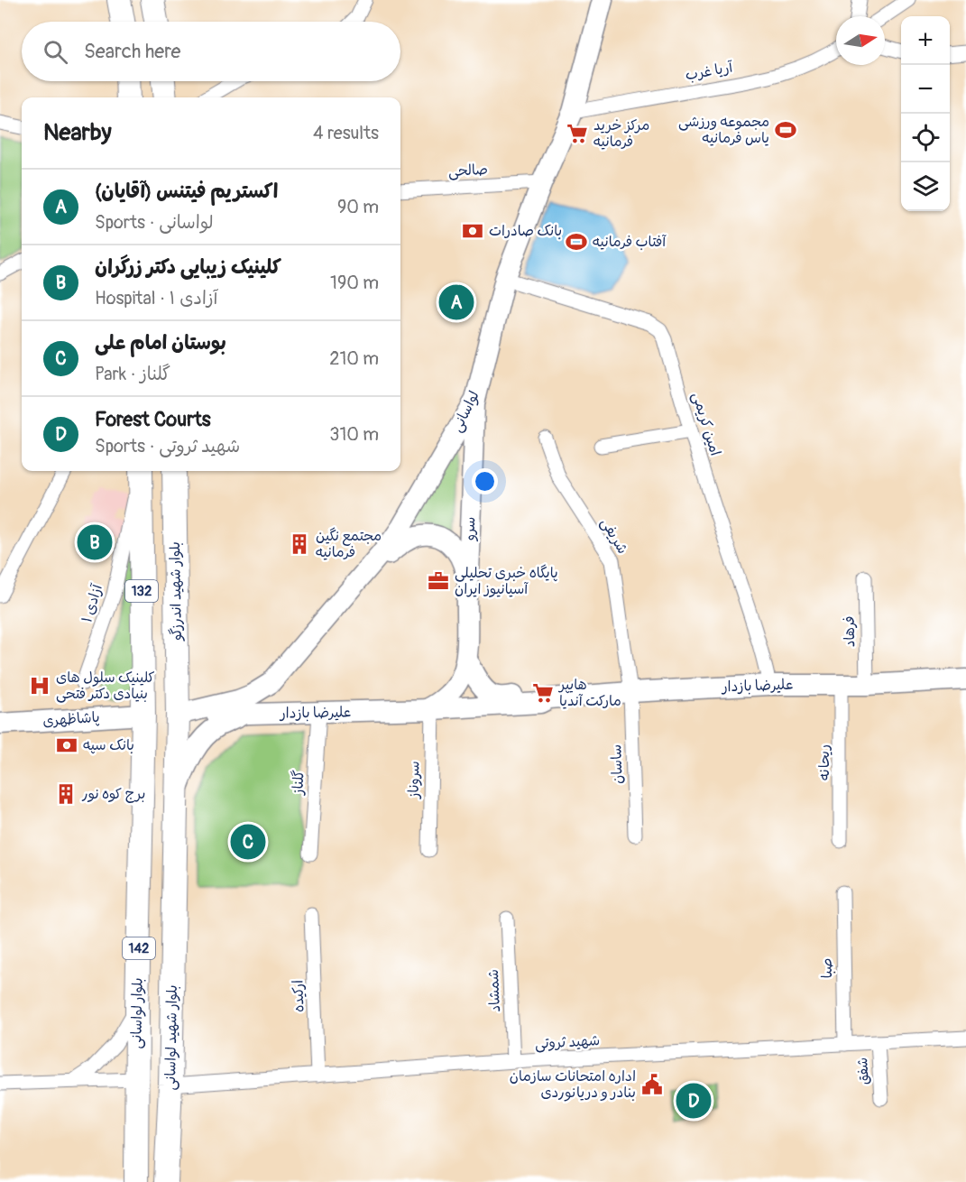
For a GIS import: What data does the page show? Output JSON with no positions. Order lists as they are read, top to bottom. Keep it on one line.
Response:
{"streets":{"main road":["لواسانی","سرو","132","بلوار شهید اندرزگو","علیرضا بازدار","پاشاظهری","142","بلوار لواسانی","بلوار شهید لواسانی"],"street":["آریا غرب","صالحی","امین کریمی","شریفی","آزادی ۱","فرهاد","ریحانه","ساسان","سروناز","گلناز","صبا","شمشاد","ارکیده","شهید ثروتی","شفق"]},"crossings":[["آریا غرب","لواسانی"],["صالحی","لواسانی"],["لواسانی","امین کریمی"],["لواسانی","سرو"],["لواسانی","بلوار شهید اندرزگو"],["لواسانی","علیرضا بازدار"],["لواسانی","142"],["امین کریمی","علیرضا بازدار"],["سرو","علیرضا بازدار"],["شریفی","علیرضا بازدار"],["شریفی","ساسان"],["132","پاشاظهری"],["132","بلوار لواسانی"],["بلوار شهید اندرزگو","علیرضا بازدار"],["بلوار شهید اندرزگو","142"],["فرهاد","علیرضا بازدار"],["علیرضا بازدار","ریحانه"],["علیرضا بازدار","ساسان"],["علیرضا بازدار","سروناز"],["علیرضا بازدار","گلناز"],["علیرضا بازدار","142"],["پاشاظهری","بلوار لواسانی"],["142","بلوار شهید لواسانی"],["صبا","شهید ثروتی"],["شمشاد","شهید ثروتی"],["ارکیده","شهید ثروتی"],["بلوار شهید لواسانی","شهید ثروتی"],["شهید ثروتی","شفق"]],"places":{"sports":["مجموعه ورزشی یاس فرمانیه","آفتاب فرمانیه"],"supermarket":["مرکز خرید فرمانیه","هایپر مارکت آندیا"],"bank":["بانک صادرات","بانک سپه"],"building":["مجتمع نگین فرمانیه","برج کوه نور"],"office":["پایگاه خبری تحلیلی آسیانیوز ایران"],"hospital":["کلینیک سلول های بنیادی دکتر فتحی"],"public building":["اداره امتحانات سازمان بنادر و دریانوردی"]},"north":"right","page":{"map_buttons":["+","−"],"search":"Search here","heading":["Nearby","4 results"],"list":[{"mark":"A","name":"اکستریم فیتنس (آقایان)","note":"Sports · لواسانی","value":"90 m"},{"mark":"B","name":"کلینیک زیبایی دکتر زرگران","note":"Hospital · آزادی ۱","value":"190 m"},{"mark":"C","name":"بوستان امام علی","note":"Park · گلناز","value":"210 m"},{"mark":"D","name":"Forest Courts","note":"Sports · شهید ثروتی","value":"310 m"}],"pins":["A","B","C","D"]}}
